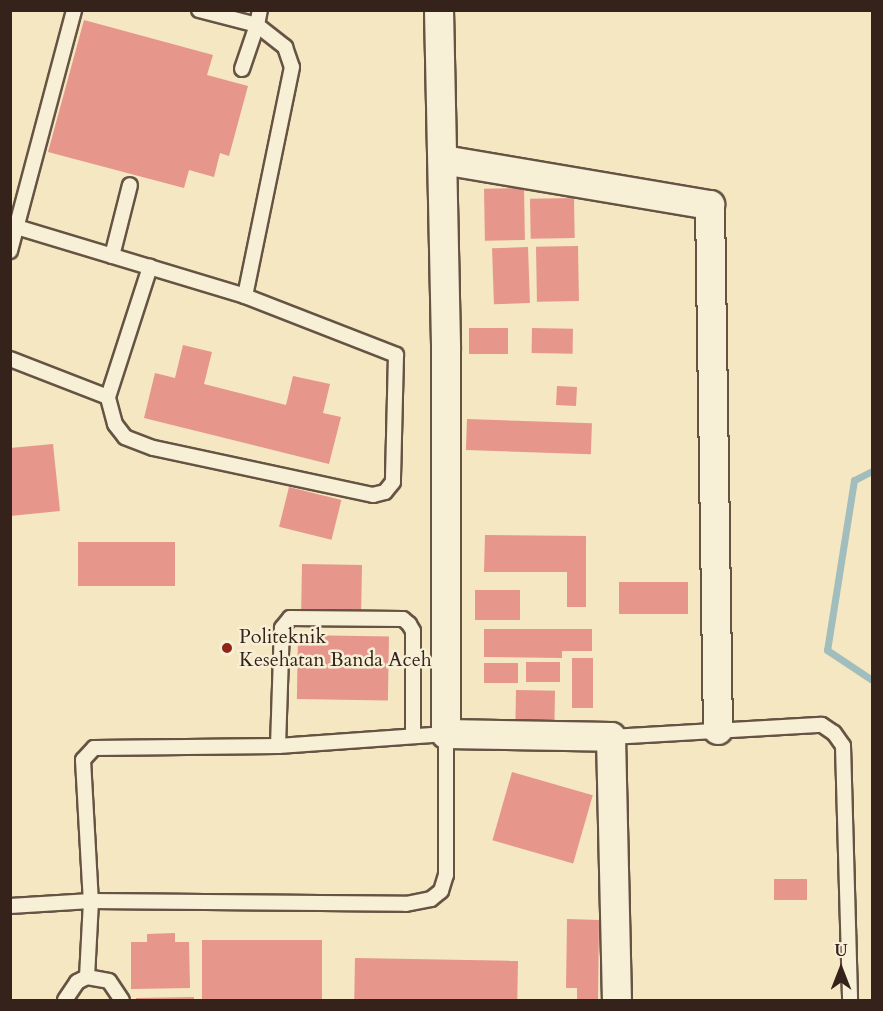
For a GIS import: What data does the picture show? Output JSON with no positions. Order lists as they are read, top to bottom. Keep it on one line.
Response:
{"places":["Politeknik Kesehatan Banda Aceh"],"north":"top"}
